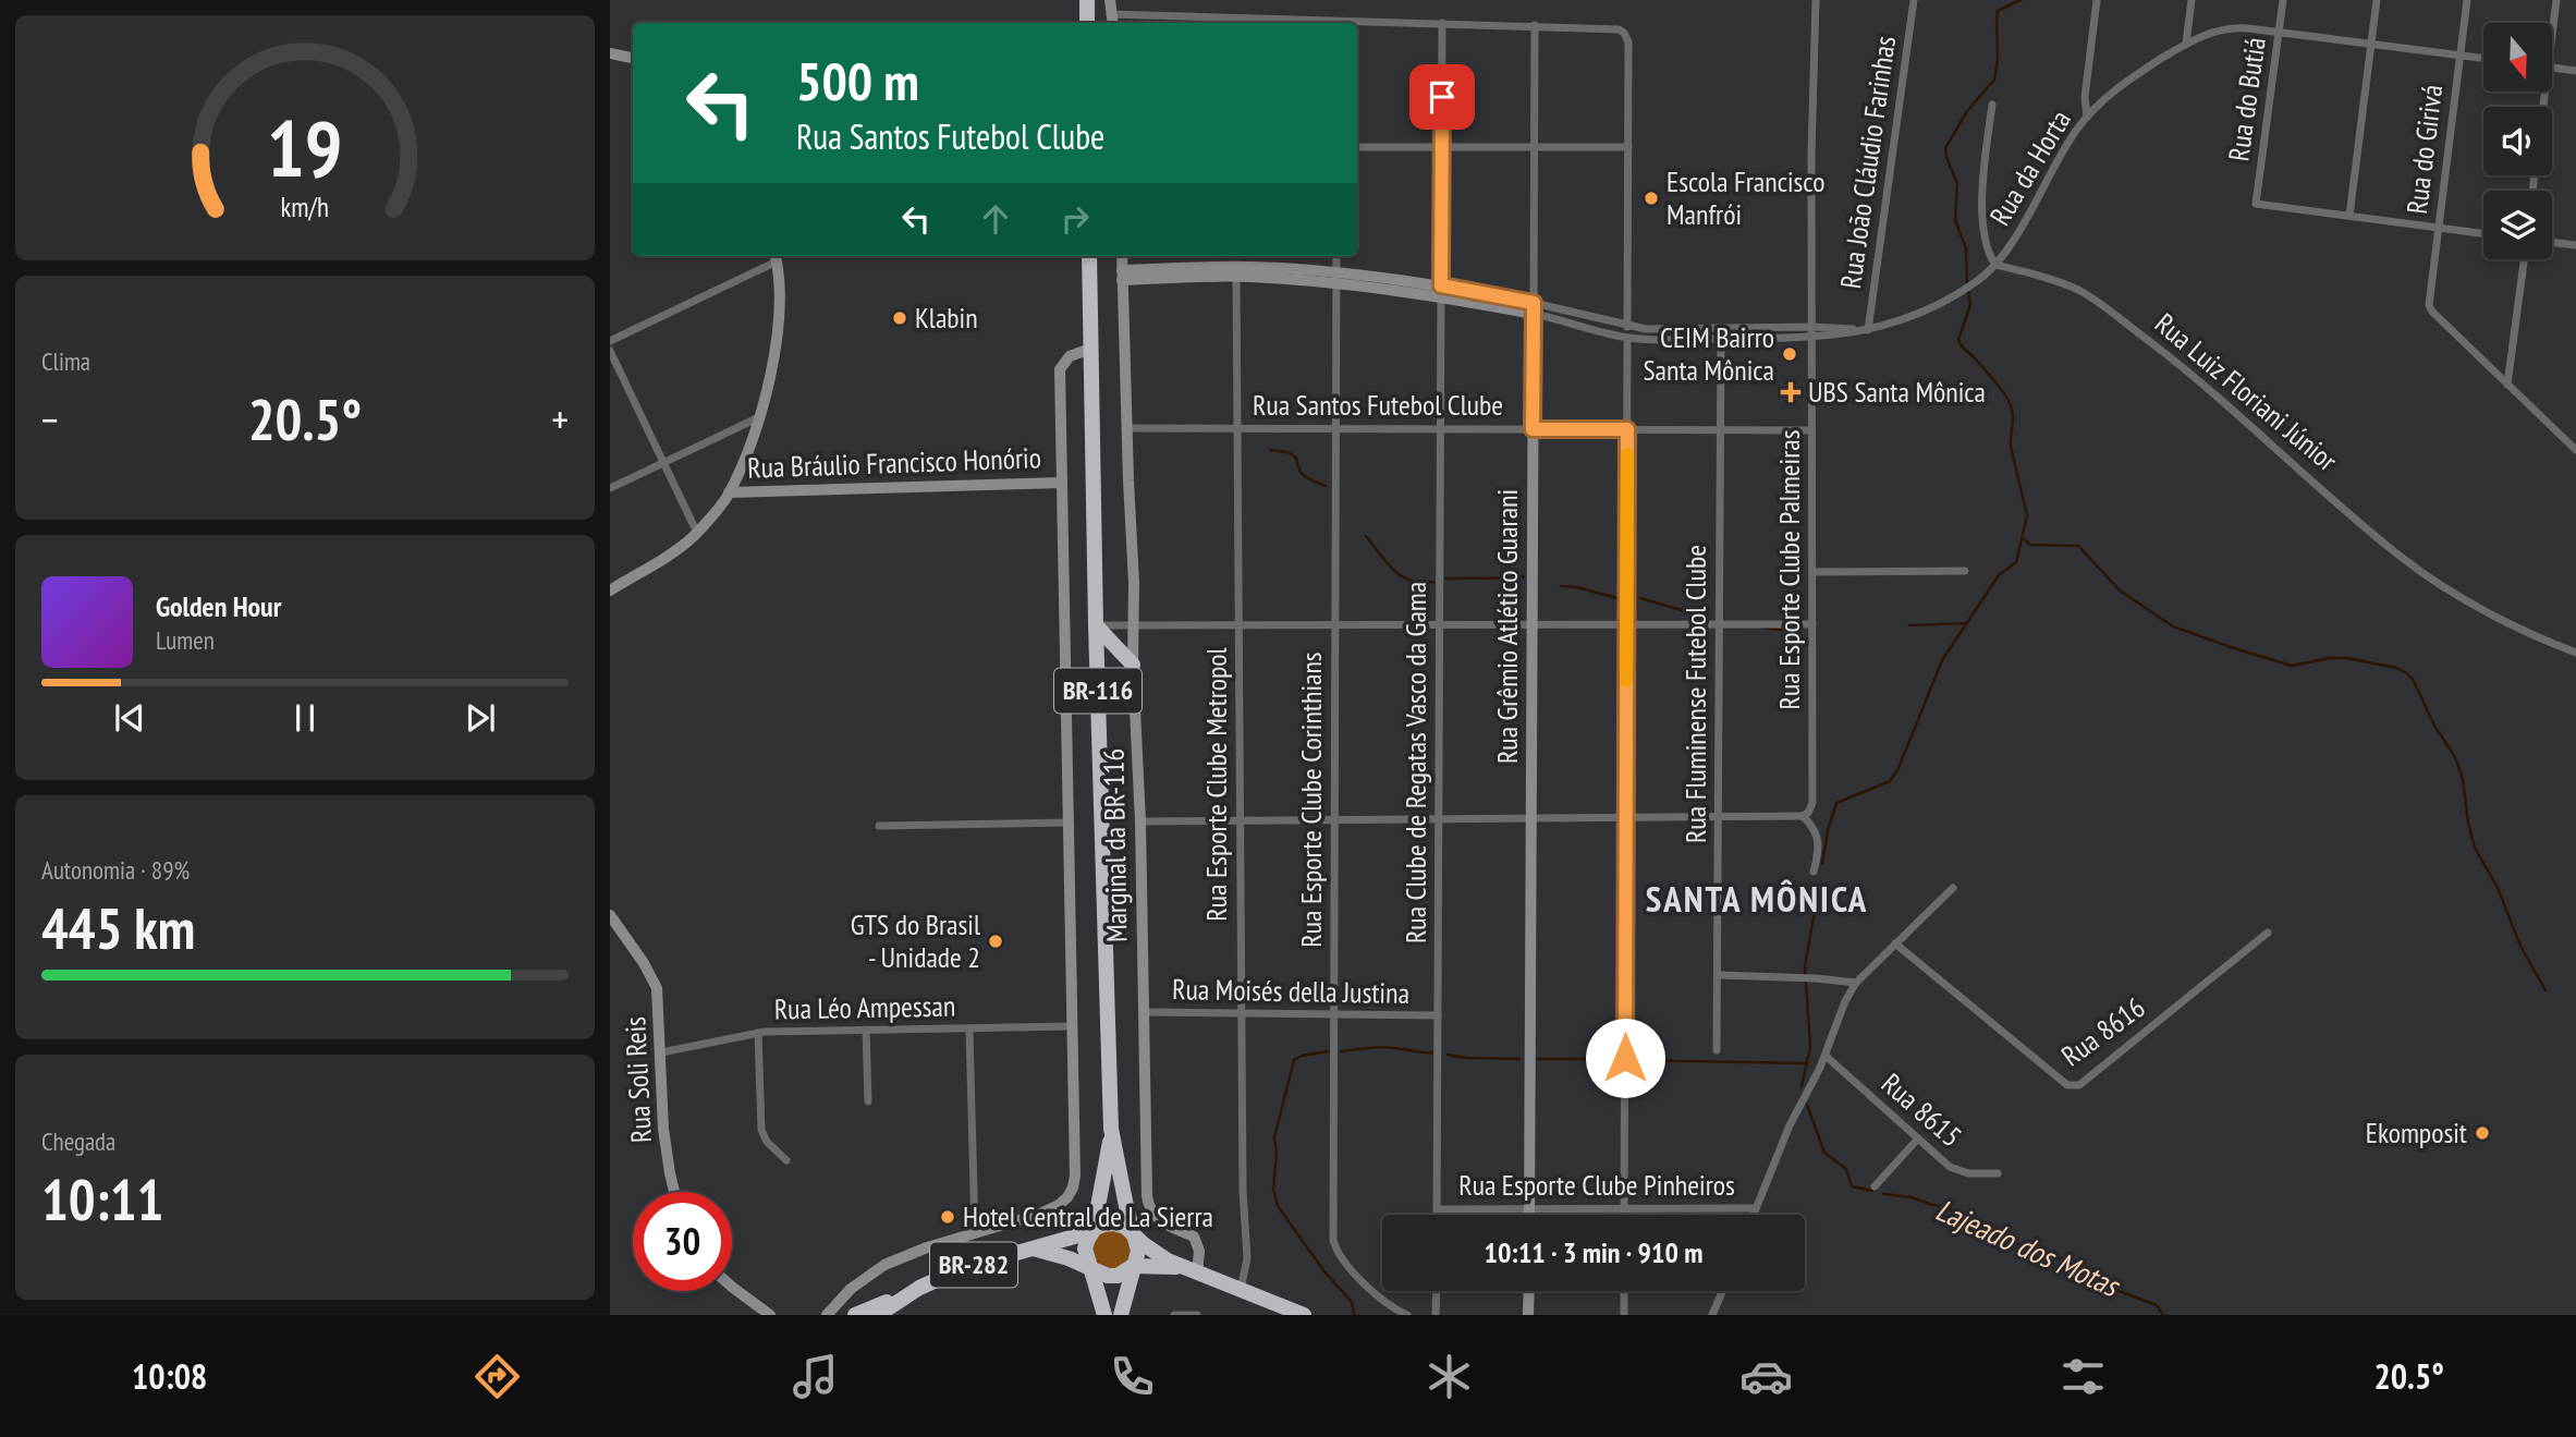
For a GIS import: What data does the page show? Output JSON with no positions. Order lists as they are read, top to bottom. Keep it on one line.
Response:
{"streets":{"highway":["BR-116","BR-282"],"street":["Rua do Butiá","Rua do Girivá","Rua João Cláudio Farinhas","Rua da Horta","Rua Luiz Floriani Júnior","Rua Santos Futebol Clube","Rua Bráulio Francisco Honório","Rua Esporte Clube Palmeiras","Rua Grêmio Atlético Guarani","Rua Fluminense Futebol Clube","Rua Clube de Regatas Vasco da Gama","Rua Esporte Clube Metropol","Rua Esporte Clube Corinthians","Marginal da BR-116","Rua Moisés della Justina","Rua Léo Ampessan","Rua 8616","Rua Soli Reis","Rua 8615","Rua Esporte Clube Pinheiros"]},"crossings":[["Rua do Butiá","Rua da Horta"],["Rua do Girivá","Rua da Horta"],["Rua da Horta","Rua Luiz Floriani Júnior"],["Rua Santos Futebol Clube","Rua Esporte Clube Palmeiras"],["Rua Santos Futebol Clube","Rua Grêmio Atlético Guarani"],["Rua Santos Futebol Clube","Rua Fluminense Futebol Clube"],["Rua Santos Futebol Clube","Rua Clube de Regatas Vasco da Gama"],["Rua Santos Futebol Clube","Rua Esporte Clube Metropol"],["Rua Santos Futebol Clube","Rua Esporte Clube Corinthians"],["Rua Santos Futebol Clube","Marginal da BR-116"],["Rua Bráulio Francisco Honório","Marginal da BR-116"],["Rua Grêmio Atlético Guarani","Rua Esporte Clube Pinheiros"],["BR-116","Marginal da BR-116"],["BR-116","BR-282"],["Rua Clube de Regatas Vasco da Gama","Rua Moisés della Justina"],["Rua Clube de Regatas Vasco da Gama","Rua Esporte Clube Pinheiros"],["Rua Esporte Clube Metropol","Rua Moisés della Justina"],["Rua Esporte Clube Metropol","BR-282"],["Rua Esporte Clube Corinthians","Rua Moisés della Justina"],["Marginal da BR-116","Rua Moisés della Justina"],["Marginal da BR-116","Rua Léo Ampessan"],["Marginal da BR-116","BR-282"],["Rua Léo Ampessan","Rua Soli Reis"]],"districts":["SANTA MÔNICA"],"water":["Lajeado dos Motas"],"places":{"other":["Escola Francisco Manfrói","Klabin","CEIM Bairro Santa Mônica","GTS do Brasil - Unidade 2","Ekomposit","Hotel Central de La Sierra"],"health":["UBS Santa Mônica"]},"north":"bottom","page":{"turn":["500 m","Rua Santos Futebol Clube"],"tile":["Clima",["Autonomia · 89%","445 km"],["Chegada","10:11"]],"heat":["−","20.5°","+"],"song":["Golden Hour","Lumen"],"limit":"30","trip":"10:11 · 3 min · 910 m","tabs":["10:08","20.5°"],"gauge":["19","km/h"]}}
